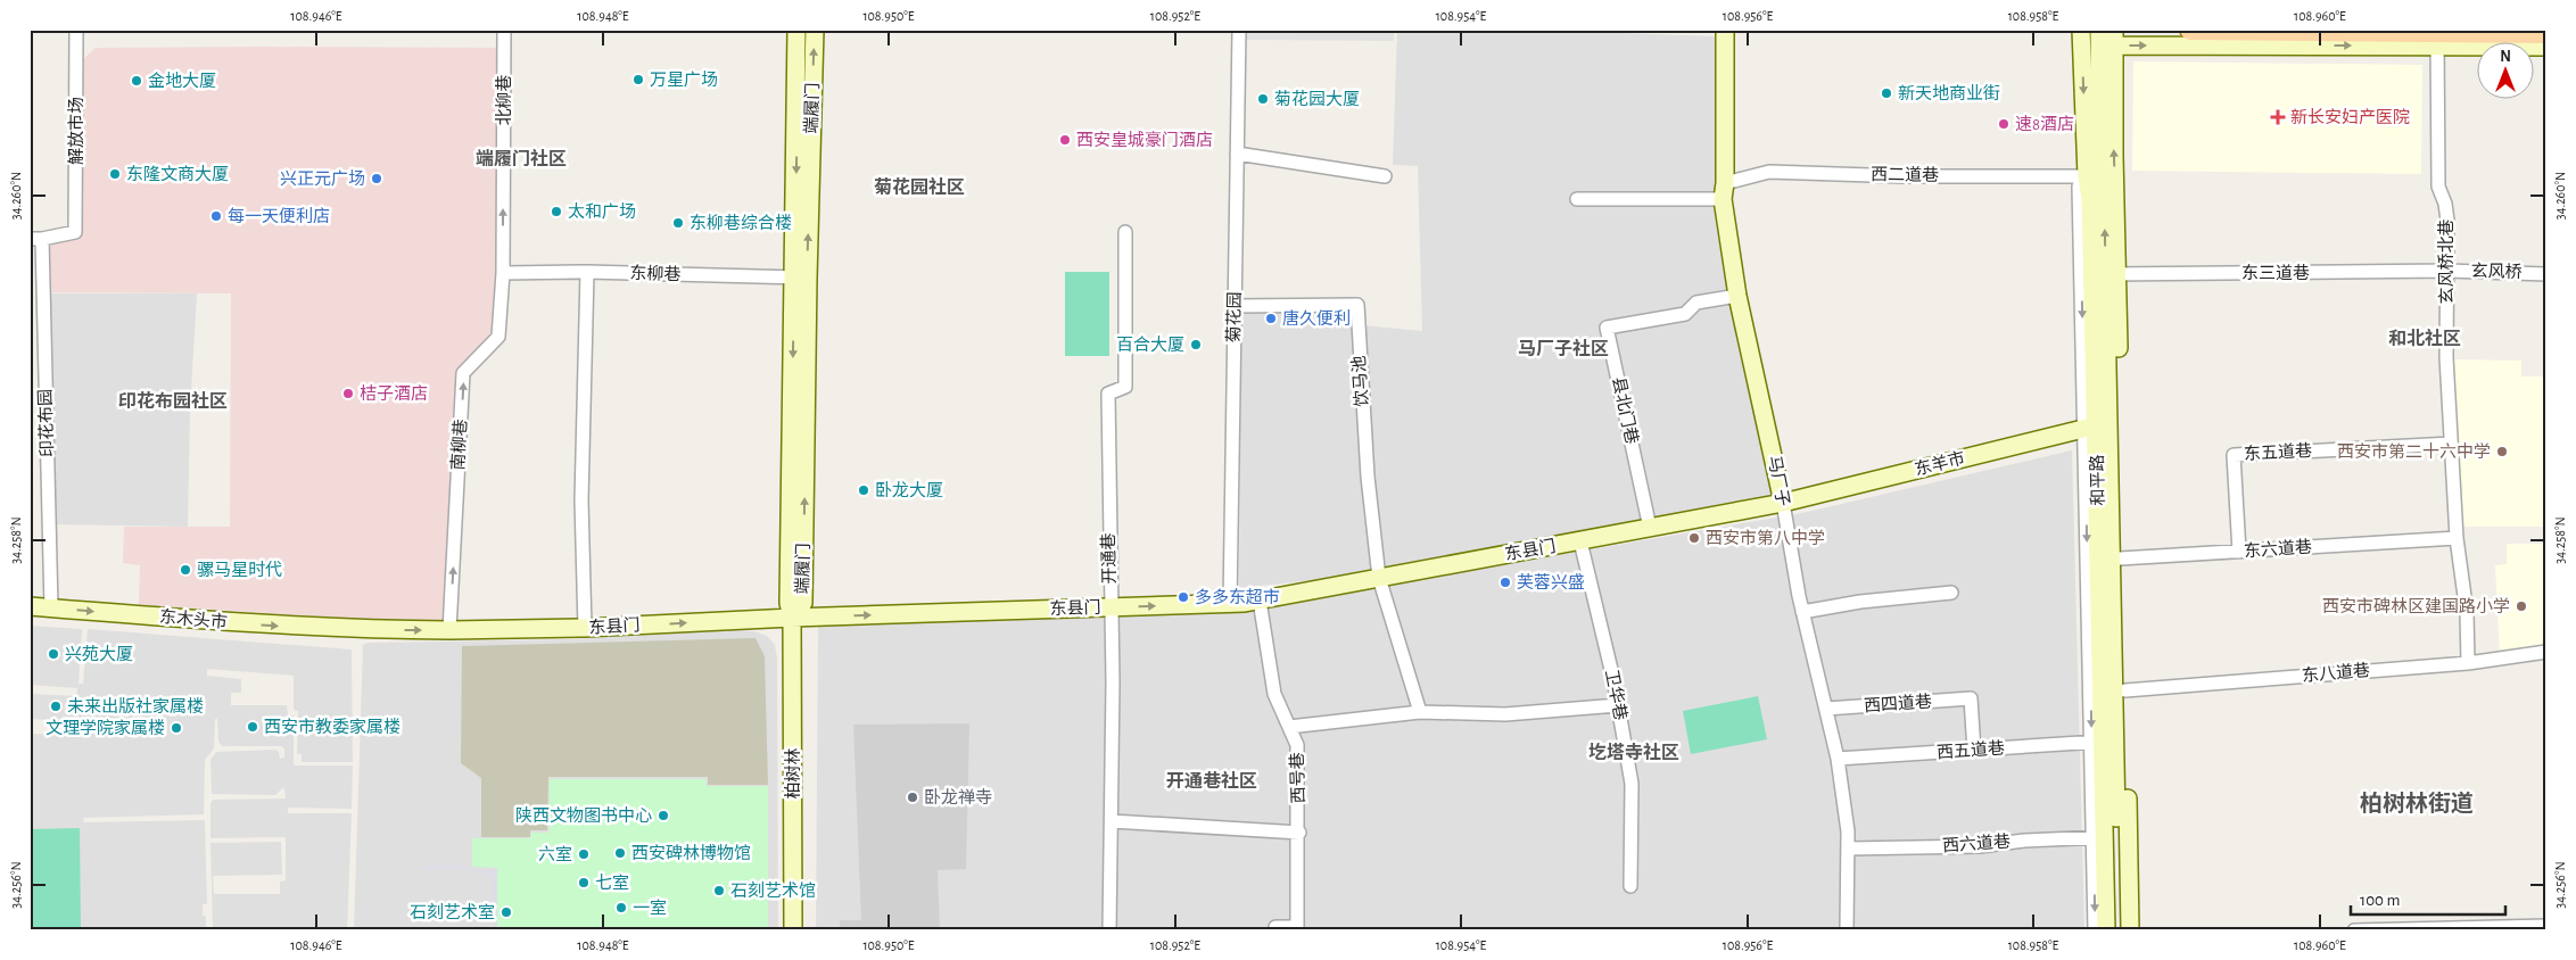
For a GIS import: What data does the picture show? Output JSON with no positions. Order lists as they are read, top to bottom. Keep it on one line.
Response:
{"streets":{"main road":["端履门","东羊市","和平路","马厂子","东县门","东木头市","柏树林"],"street":["北柳巷","解放市场","西二道巷","玄风桥北巷","玄风桥","东三道巷","东柳巷","菊花园","饮马池","县北门巷","印花布园","南柳巷","东五道巷","东六道巷","开通巷","东八道巷","卫华巷","西四道巷","西五道巷","西号巷","西六道巷"]},"crossings":[["北柳巷","东柳巷"],["北柳巷","南柳巷"],["端履门","东柳巷"],["端履门","东县门"],["端履门","柏树林"],["解放市场","印花布园"],["西二道巷","和平路"],["西二道巷","马厂子"],["玄风桥北巷","玄风桥"],["玄风桥北巷","东三道巷"],["玄风桥北巷","东五道巷"],["玄风桥北巷","东六道巷"],["玄风桥北巷","东八道巷"],["玄风桥","东三道巷"],["东三道巷","和平路"],["东柳巷","南柳巷"],["菊花园","饮马池"],["菊花园","东县门"],["饮马池","东县门"],["县北门巷","马厂子"],["县北门巷","东县门"],["印花布园","东木头市"],["南柳巷","东县门"],["东五道巷","东六道巷"],["东羊市","和平路"],["东羊市","马厂子"],["东羊市","东县门"],["和平路","东六道巷"],["和平路","西五道巷"],["和平路","西六道巷"],["马厂子","东县门"],["马厂子","西四道巷"],["马厂子","西五道巷"],["马厂子","西六道巷"],["东县门","开通巷"],["东县门","东木头市"],["东县门","卫华巷"],["东县门","柏树林"],["东县门","西号巷"],["西四道巷","西五道巷"]],"one_way":["北柳巷","东县门","东木头市"],"districts":["端履门社区","菊花园社区","和北社区","马厂子社区","印花布园社区","圪塔寺社区","开通巷社区","柏树林街道"],"places":{"other":["万星广场","金地大厦","新天地商业街","菊花园大厦","速8酒店","西安皇城豪门酒店","东隆文商大厦","兴正元广场","太和广场","每一天便利店","东柳巷综合楼","唐久便利","百合大厦","桔子酒店","西安市第二十六中学","卧龙大厦","西安市第八中学","骡马星时代","芙蓉兴盛","多多东超市","西安市碑林区建国路小学","兴苑大厦","未来出版社家属楼","西安市教委家属楼","文理学院家属楼","卧龙禅寺","陕西文物图书中心","西安碑林博物馆","六室","七室","石刻艺术馆","一室","石刻艺术室"],"health":["新长安妇产医院"]},"scale_bar":"100 m","north":"top","coordinates":["108.946°E","108.948°E","108.950°E","108.952°E","108.954°E","108.956°E","108.958°E","108.960°E","34.260°N","34.258°N","34.256°N"]}
